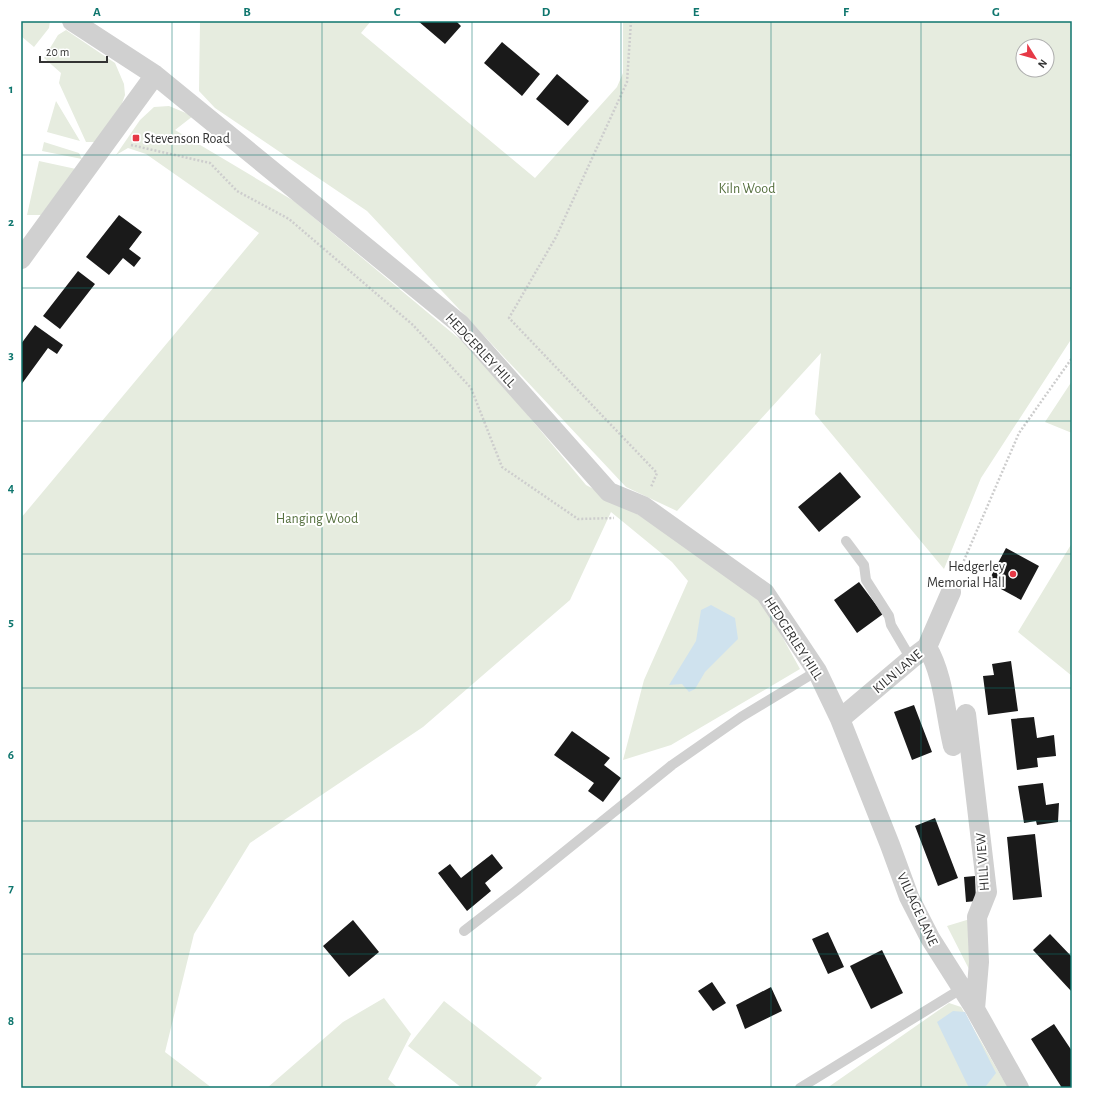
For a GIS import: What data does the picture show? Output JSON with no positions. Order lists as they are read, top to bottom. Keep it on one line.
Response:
{"streets":{"street":["HEDGERLEY HILL","KILN LANE","HILL VIEW","VILLAGE LANE"]},"crossings":[["HEDGERLEY HILL","KILN LANE"],["HEDGERLEY HILL","VILLAGE LANE"],["KILN LANE","VILLAGE LANE"],["HILL VIEW","VILLAGE LANE"]],"parks":["Kiln Wood","Hanging Wood"],"places":{"transit":["Stevenson Road"],"other":["Hedgerley Memorial Hall"]},"scale_bar":"20 m","north":"bottom right","grid":{"columns":["A","B","C","D","E","F","G"],"rows":["1","2","3","4","5","6","7","8"]}}
